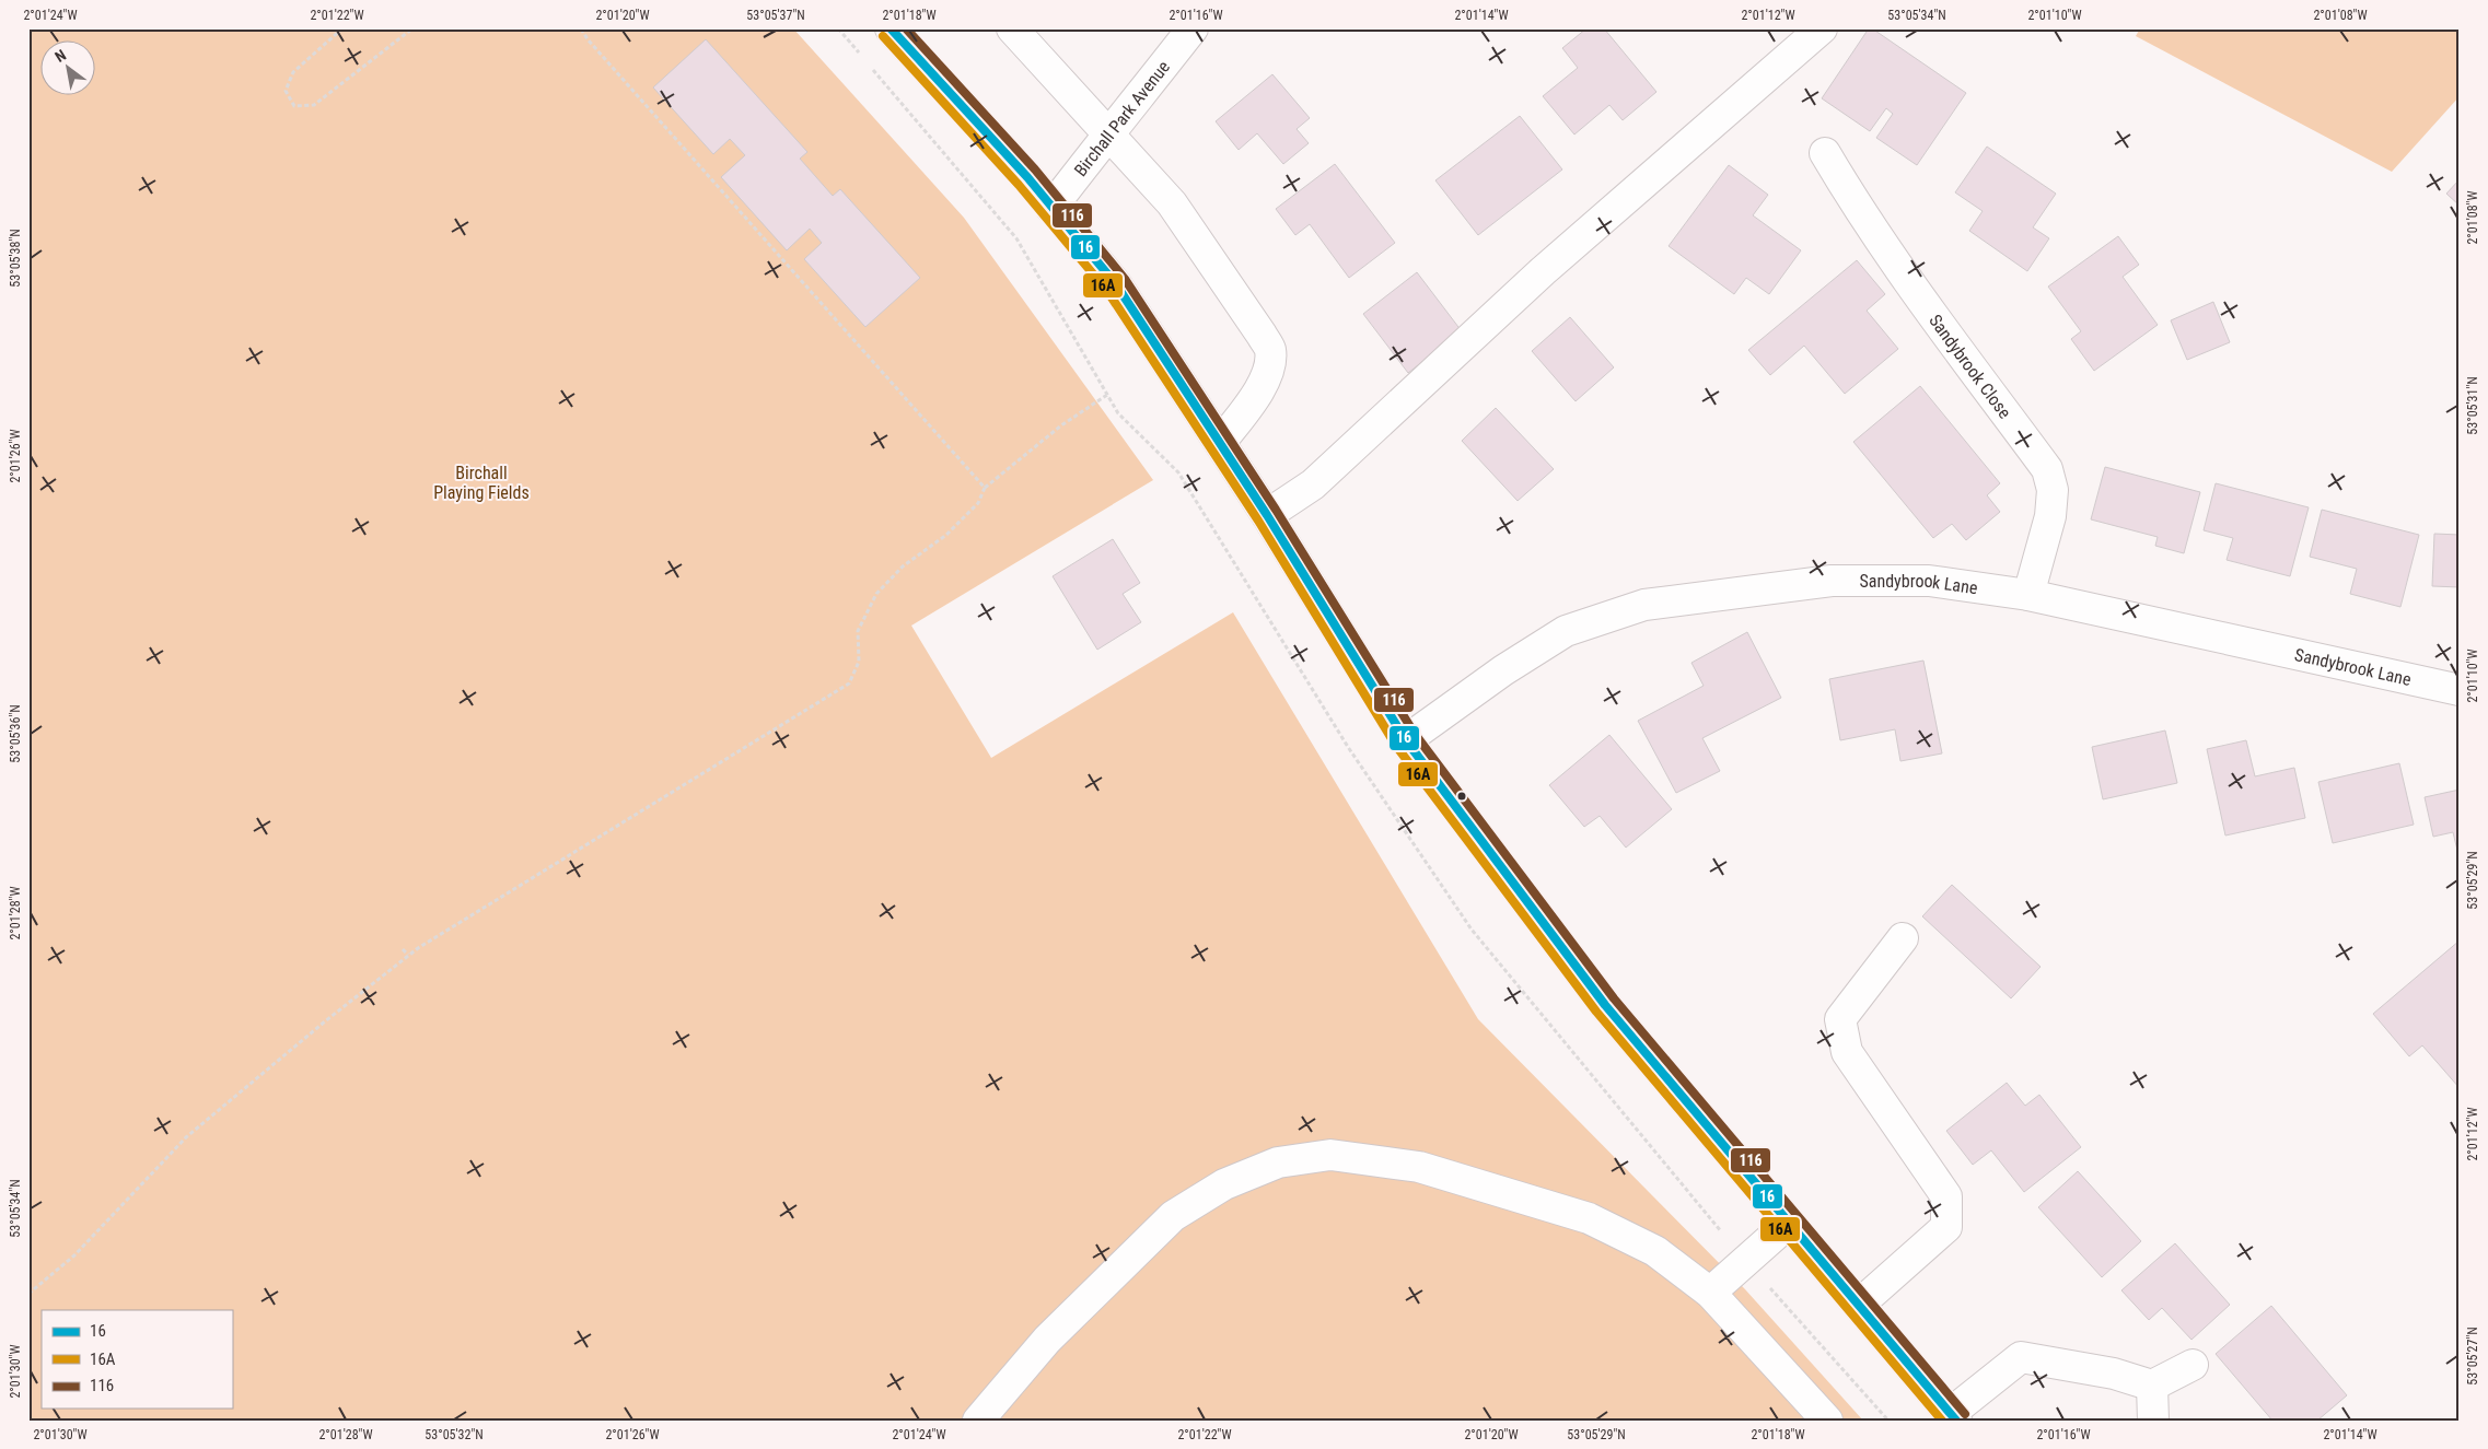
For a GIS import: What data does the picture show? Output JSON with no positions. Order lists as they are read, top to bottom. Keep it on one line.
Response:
{"streets":{"main road":["Birchall Park Avenue","Sandybrook Close","Sandybrook Lane"]},"crossings":[["Sandybrook Close","Sandybrook Lane"]],"parks":["Birchall Playing Fields"],"lines":["transit line 16","transit line 116","transit line 16A"],"legend":["16","16A","116"],"north":"top left","coordinates":["2°01'24\"W","2°01'22\"W","2°01'20\"W","53°05'37\"N","2°01'18\"W","2°01'16\"W","2°01'14\"W","2°01'12\"W","53°05'34\"N","2°01'10\"W","2°01'08\"W","53°05'38\"N","53°05'31\"N","2°01'26\"W","53°05'36\"N","53°05'29\"N","2°01'28\"W","53°05'27\"N","2°01'30\"W","53°05'32\"N"]}
